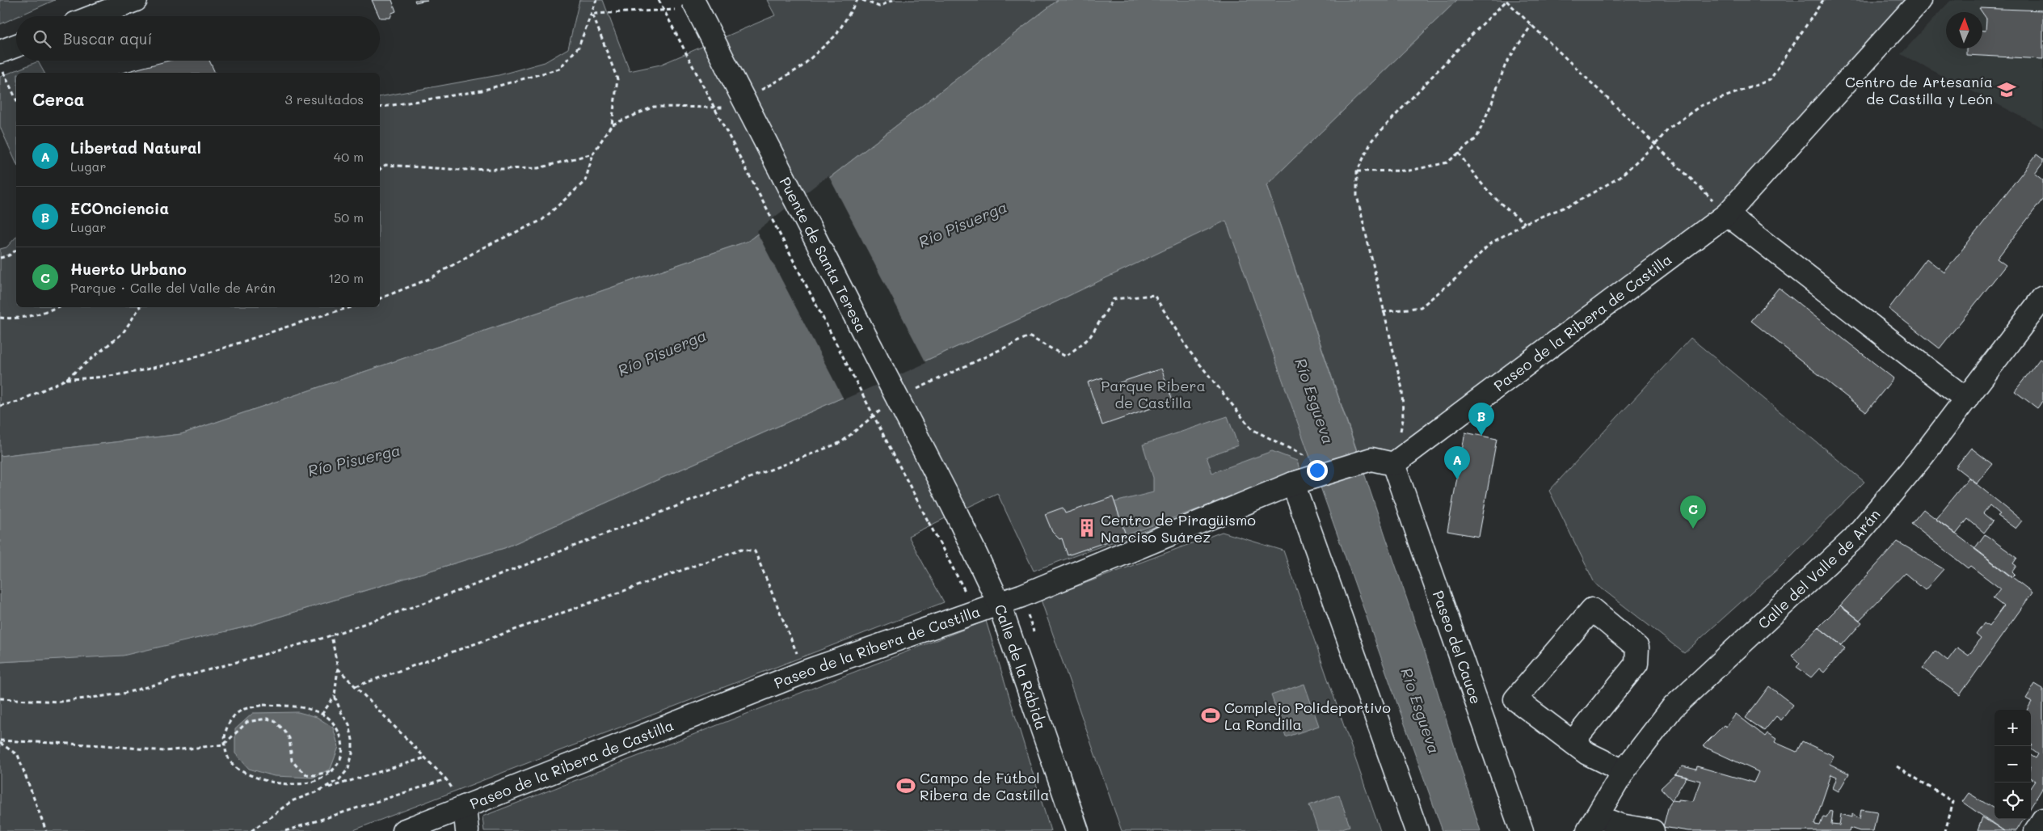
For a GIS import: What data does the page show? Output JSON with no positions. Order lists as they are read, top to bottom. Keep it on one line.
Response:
{"streets":{"street":["Puente de Santa Teresa","Paseo de la Ribera de Castilla","Calle del Valle de Arán","Paseo del Cauce","Calle de la Rábida"]},"crossings":[["Puente de Santa Teresa","Calle de la Rábida"],["Paseo de la Ribera de Castilla","Paseo del Cauce"],["Paseo de la Ribera de Castilla","Calle de la Rábida"]],"water":["Río Pisuerga","Río Esgueva"],"parks":["Parque Ribera de Castilla"],"places":{"school or university":["Centro de Artesanía de Castilla y León"],"building":["Centro de Piragüismo Narciso Suárez"],"sports":["Complejo Polideportivo La Rondilla","Campo de Fútbol Ribera de Castilla"]},"north":"top","page":{"search":"Buscar aquí","heading":["Cerca","3 resultados"],"list":[{"mark":"A","name":"Libertad Natural","note":"Lugar","value":"40 m"},{"mark":"B","name":"ECOnciencia","note":"Lugar","value":"50 m"},{"mark":"C","name":"Huerto Urbano","note":"Parque · Calle del Valle de Arán","value":"120 m"}],"pins":["B","A","C"],"map_buttons":["+","−"]}}
